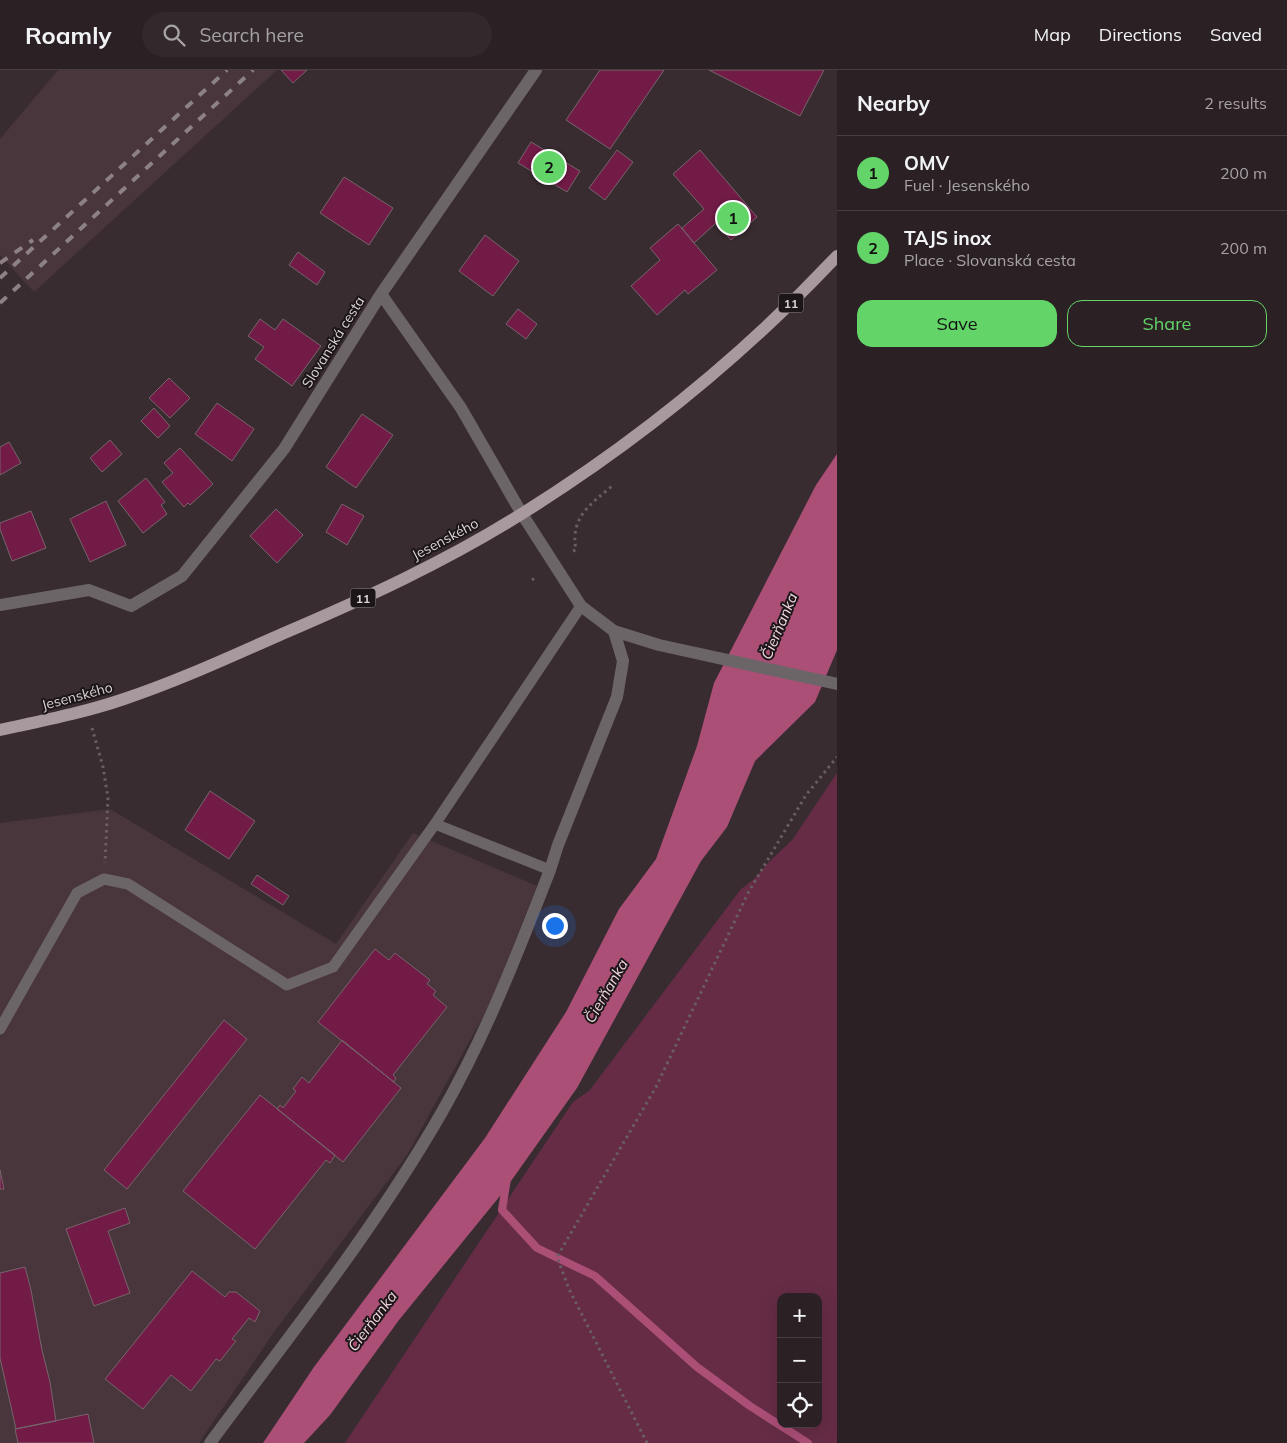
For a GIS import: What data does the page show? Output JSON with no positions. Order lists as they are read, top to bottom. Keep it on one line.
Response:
{"streets":{"main road":["11","Jesenského"],"street":["Slovanská cesta"]},"water":["Čierňanka"],"page":{"header":"Roamly","search":"Search here","nav":["Map","Directions","Saved"],"heading":["Nearby","2 results"],"list":[{"mark":"1","name":"OMV","note":"Fuel · Jesenského","value":"200 m"},{"mark":"2","name":"TAJS inox","note":"Place · Slovanská cesta","value":"200 m"}],"pins":["2","1"],"buttons":["Save","Share"],"map_buttons":["+","−"]}}
